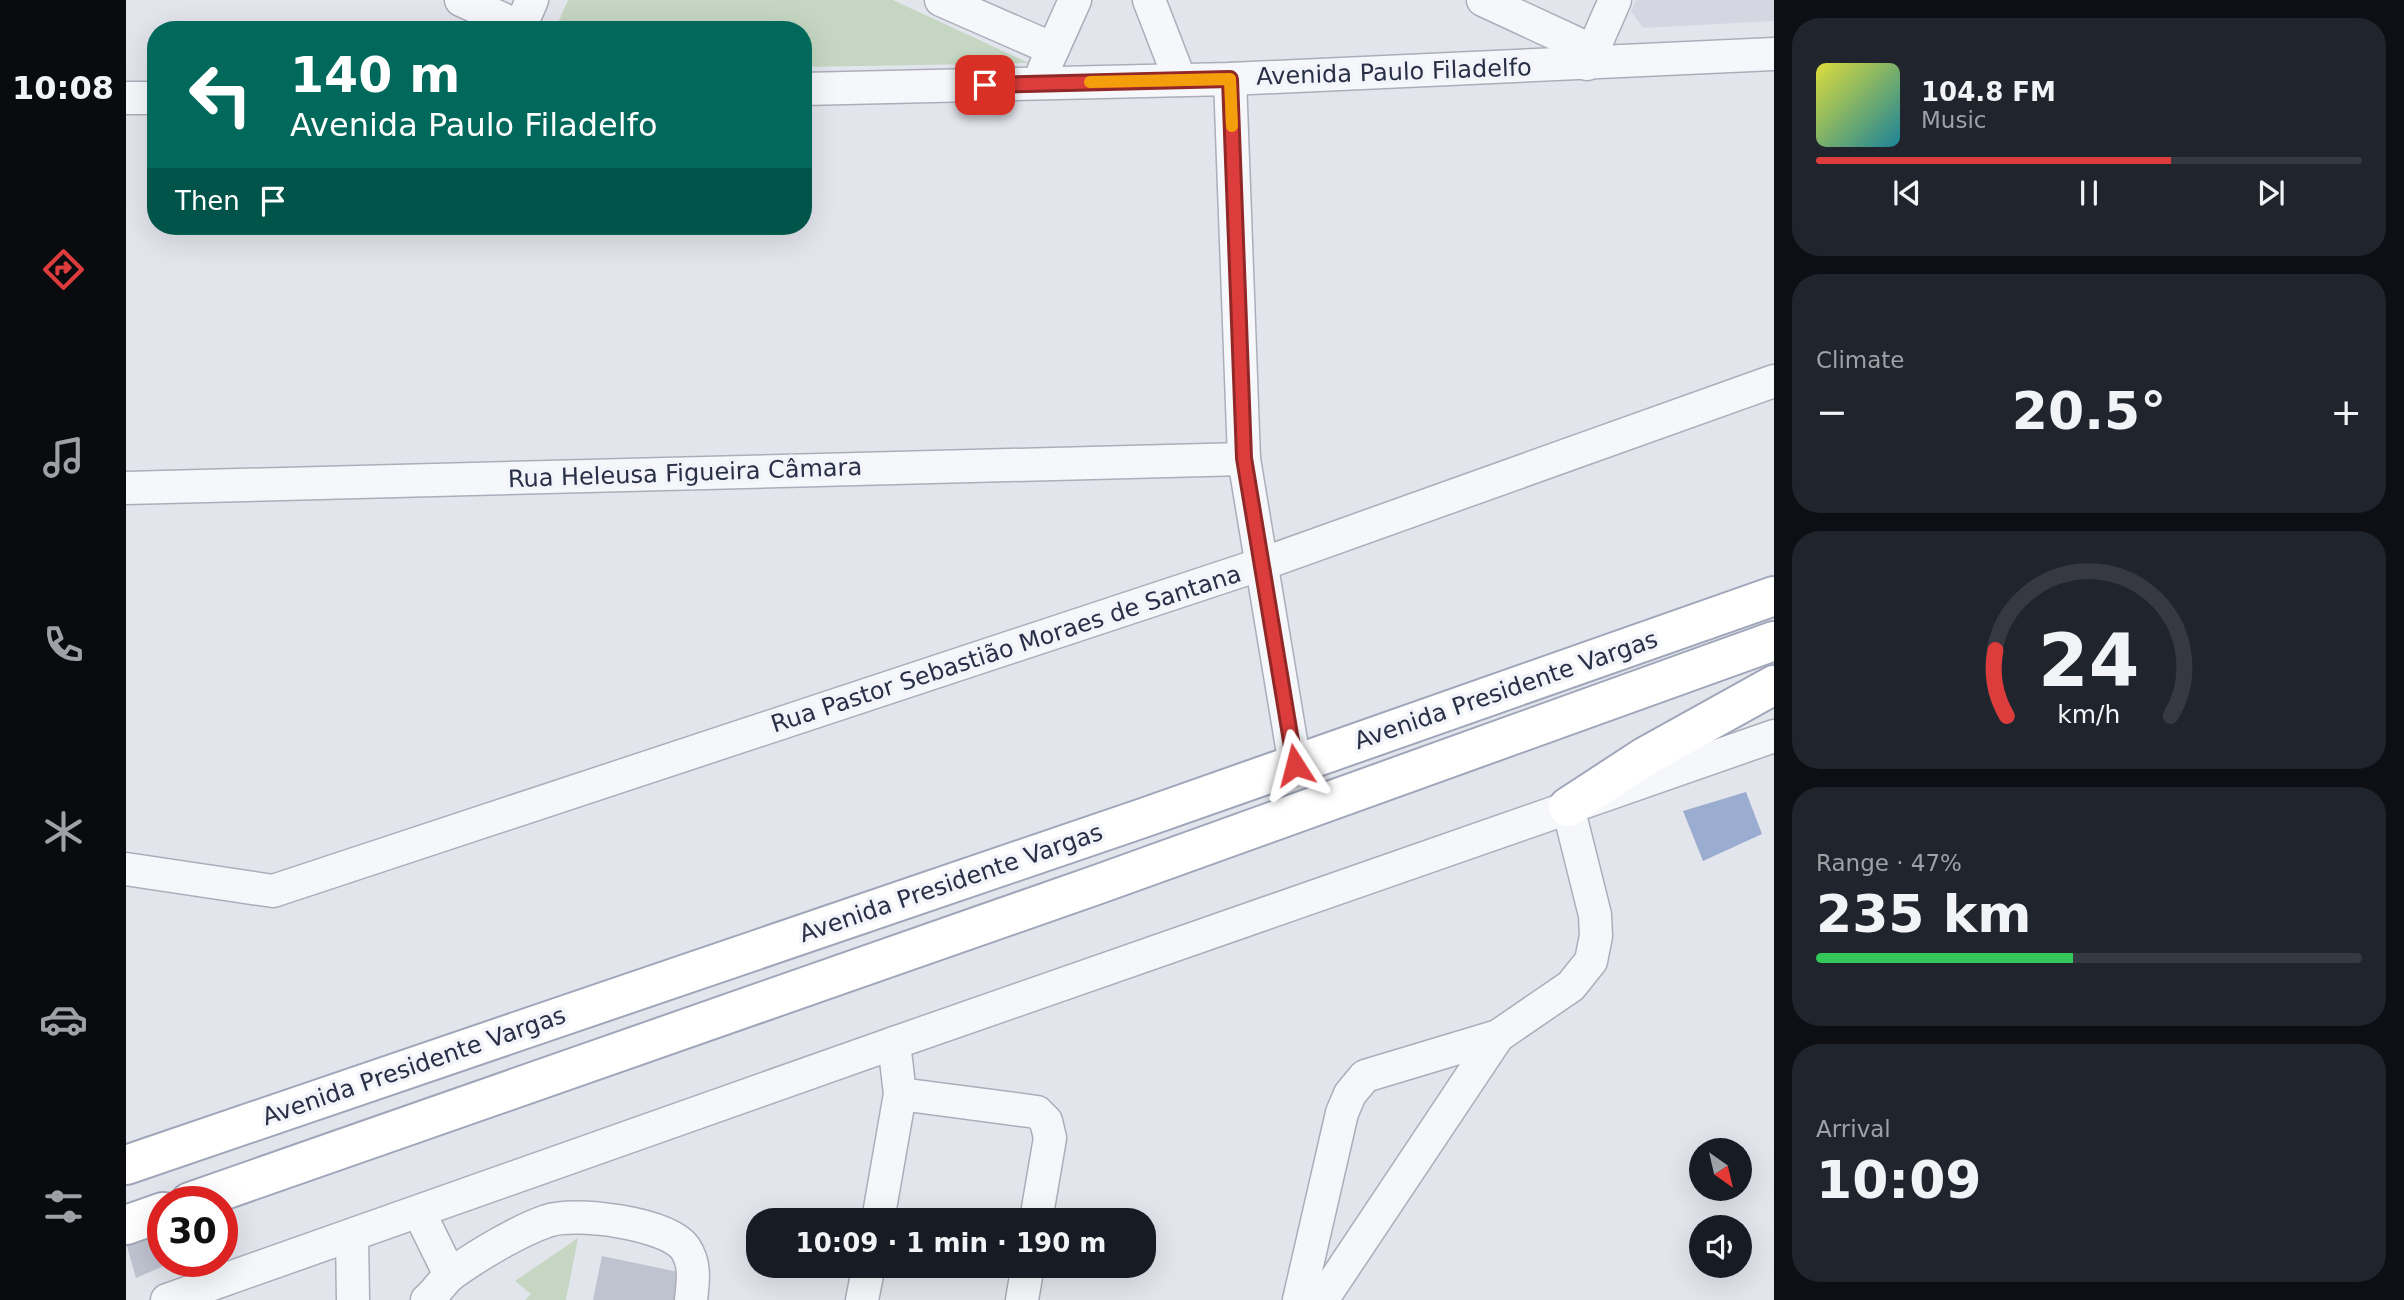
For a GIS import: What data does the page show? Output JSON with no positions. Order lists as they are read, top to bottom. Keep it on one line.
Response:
{"streets":{"main road":["Avenida Presidente Vargas"],"street":["Avenida Paulo Filadelfo","Rua Heleusa Figueira Câmara","Rua Pastor Sebastião Moraes de Santana"]},"north":"bottom right","page":{"tabs":"10:08","turn":["140 m","Avenida Paulo Filadelfo"],"song":["104.8 FM","Music"],"then":"Then","tile":["Climate",["Range · 47%","235 km"],["Arrival","10:09"]],"heat":["−","20.5°","+"],"limit":"30","trip":"10:09 · 1 min · 190 m","gauge":["24","km/h"]}}
